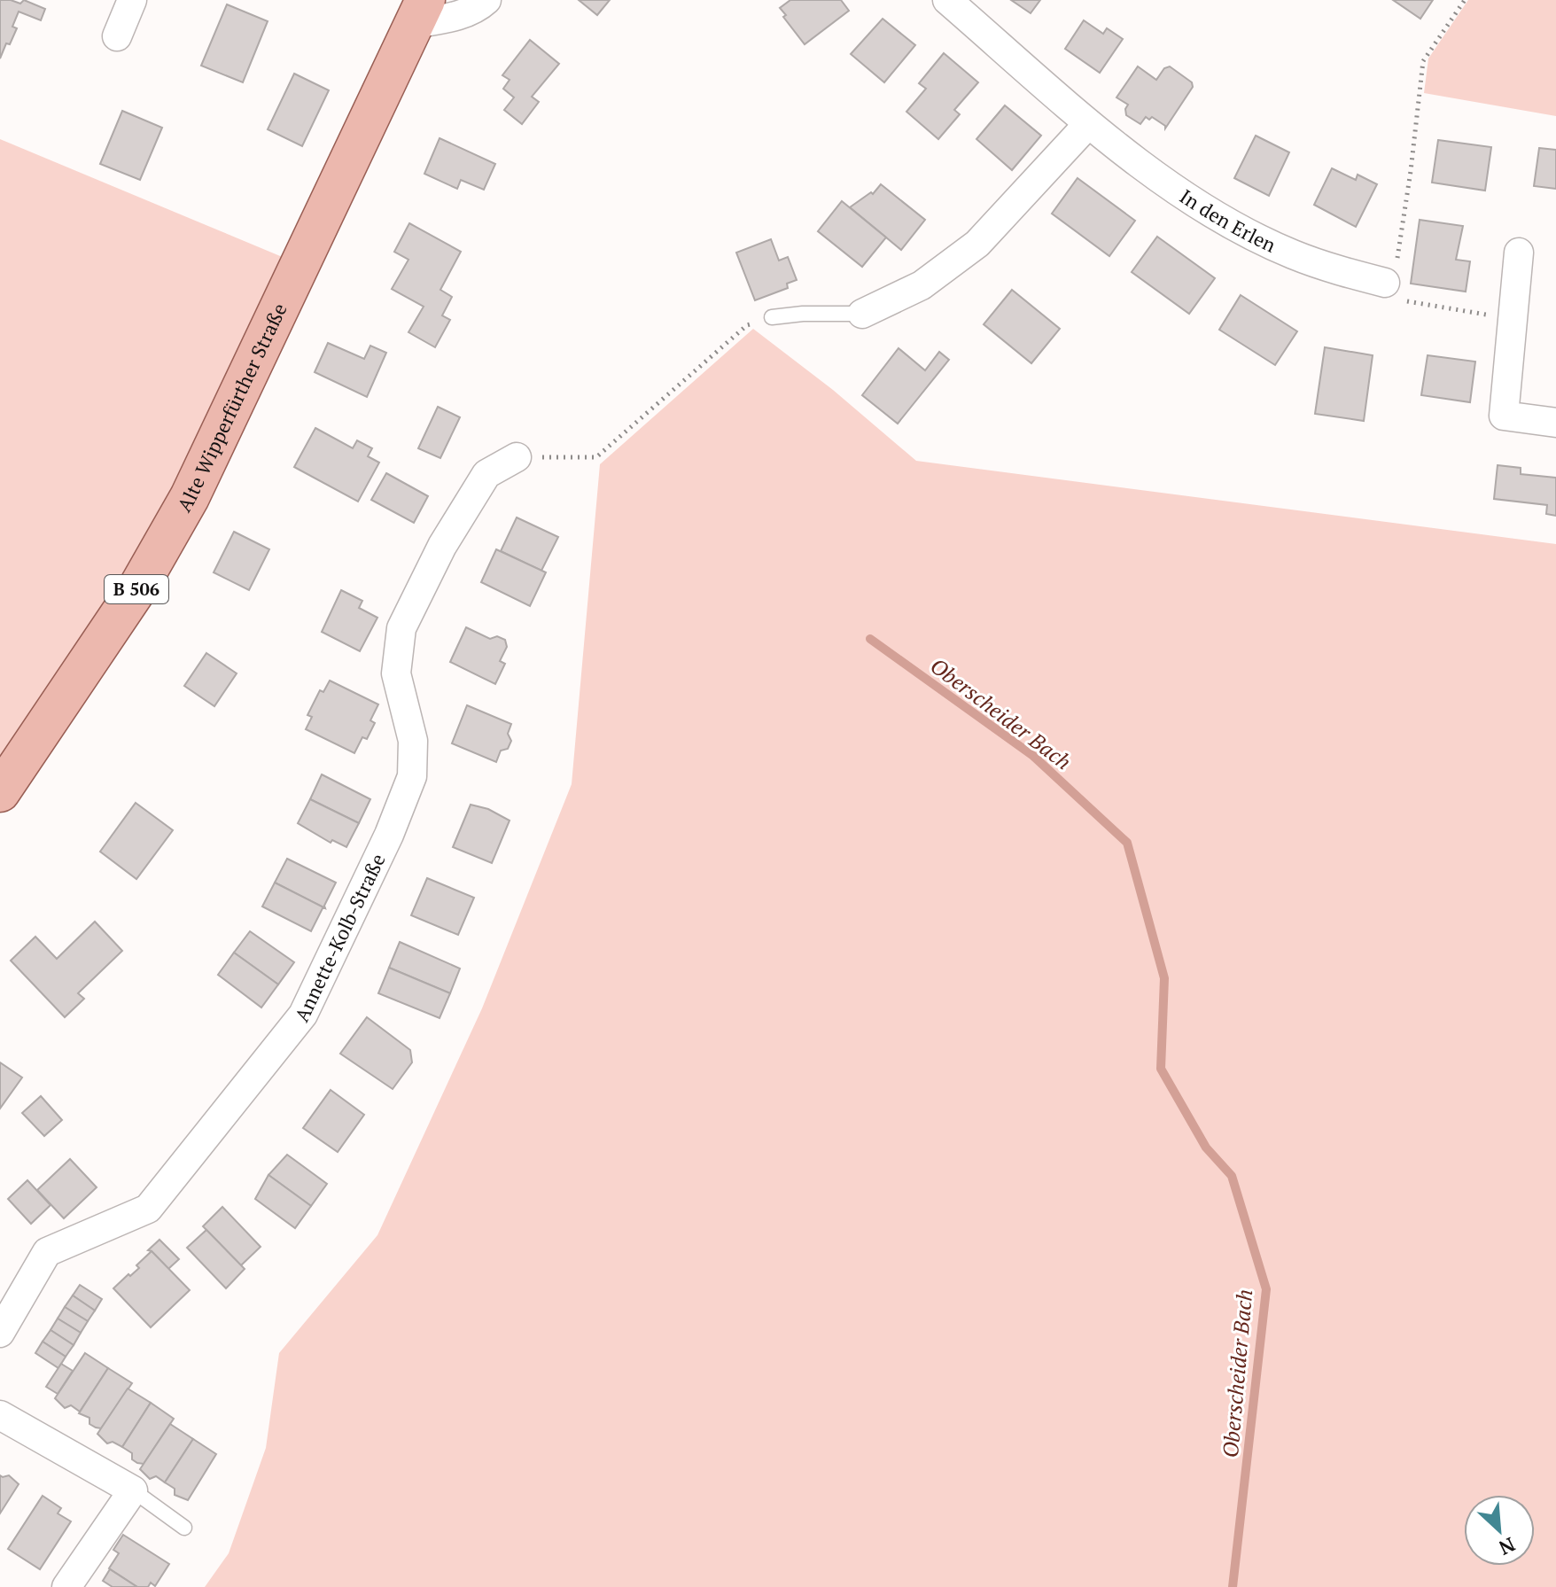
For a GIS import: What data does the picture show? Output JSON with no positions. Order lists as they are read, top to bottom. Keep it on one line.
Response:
{"streets":{"main road":["Alte Wipperfürther Straße","B 506"],"street":["In den Erlen","Annette-Kolb-Straße"]},"water":["Oberscheider Bach"],"north":"bottom right"}
